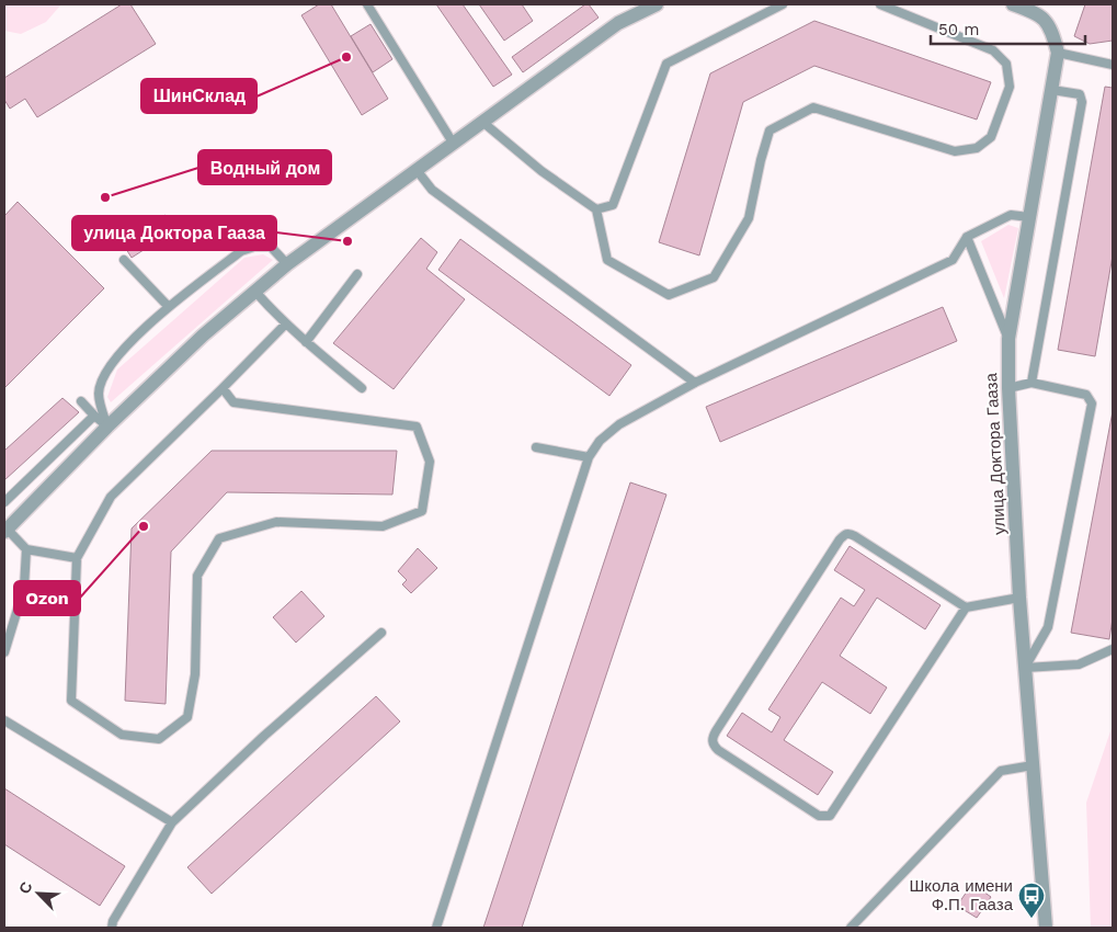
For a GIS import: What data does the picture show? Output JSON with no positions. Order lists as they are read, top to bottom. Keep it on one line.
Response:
{"streets":{"street":["улица Доктора Гааза"]},"places":{"other":["ШинСклад","Водный дом","улица Доктора Гааза","Ozon"],"bus stop":["Школа имени Ф.П. Гааза"]},"scale_bar":"50 m","north":"top left"}
